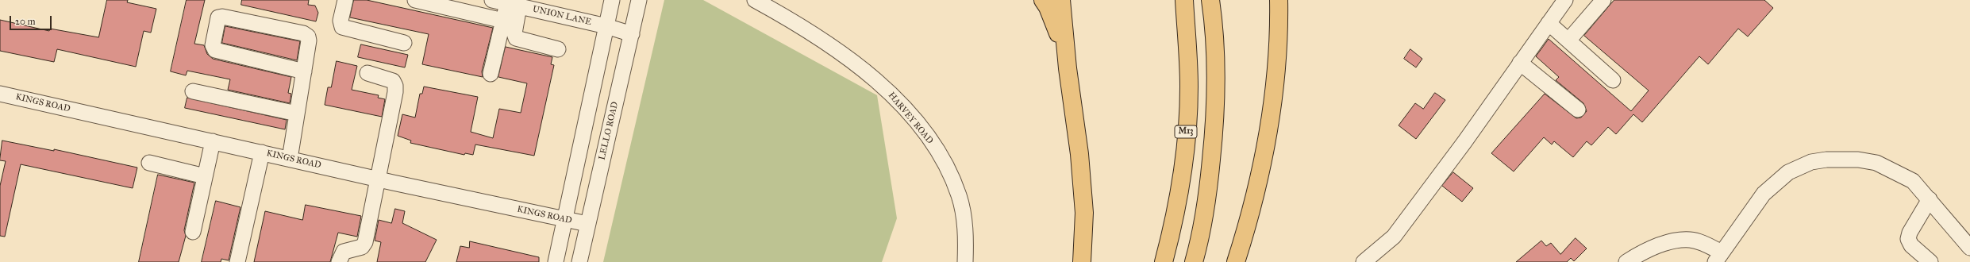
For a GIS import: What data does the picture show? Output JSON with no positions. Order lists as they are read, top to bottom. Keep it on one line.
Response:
{"streets":{"highway":["M13"],"street":["UNION LANE","KINGS ROAD","HARVEY ROAD","LELLO ROAD"]},"crossings":[["UNION LANE","LELLO ROAD"],["KINGS ROAD","LELLO ROAD"]],"scale_bar":"20 m"}
